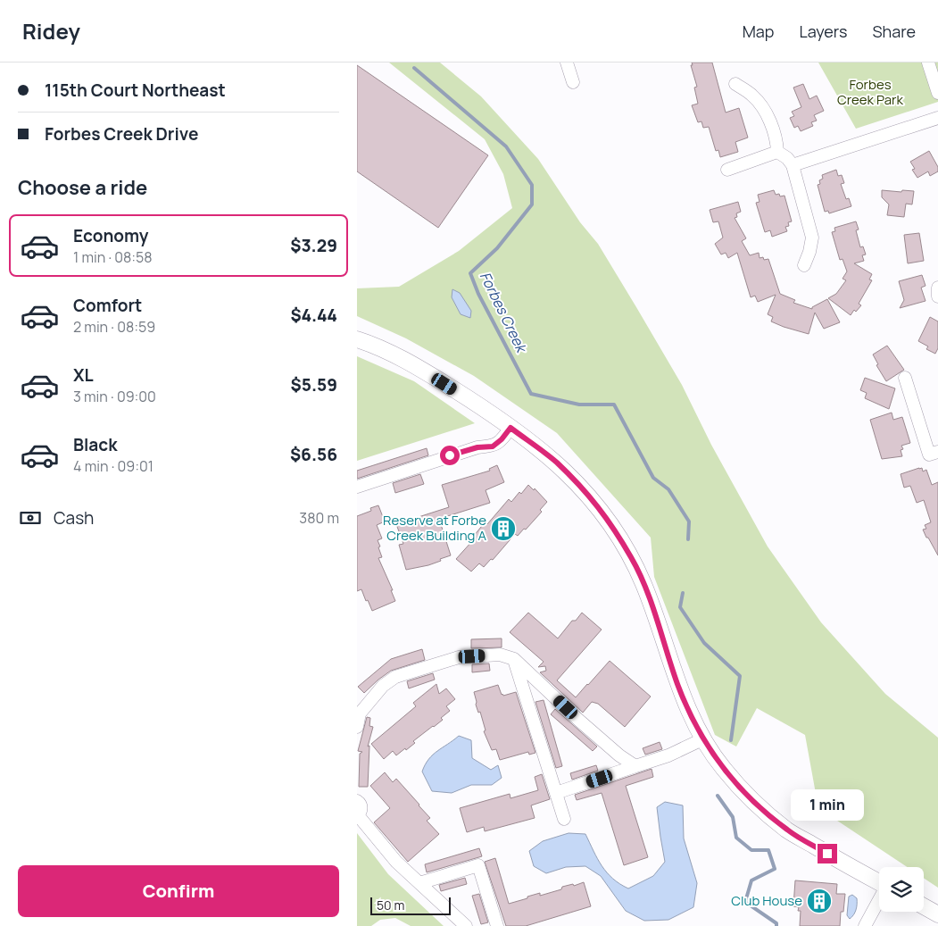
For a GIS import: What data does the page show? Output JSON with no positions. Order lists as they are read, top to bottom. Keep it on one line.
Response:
{"water":["Forbes Creek"],"parks":["Forbes Creek Park"],"places":{"building":["Reserve at Forbe Creek Building A","Club House"]},"scale_bar":"50 m","page":{"header":"Ridey","nav":["Map","Layers","Share"],"banner":["115th Court Northeast","Forbes Creek Drive"],"heading":"Choose a ride","list":[{"name":"Economy","note":"1 min · 08:58","value":"$3.29"},{"name":"Comfort","note":"2 min · 08:59","value":"$4.44"},{"name":"XL","note":"3 min · 09:00","value":"$5.59"},{"name":"Black","note":"4 min · 09:01","value":"$6.56"}],"pay":["Cash","380 m"],"bubble":"1 min","buttons":"Confirm","scale":"50 m"}}
